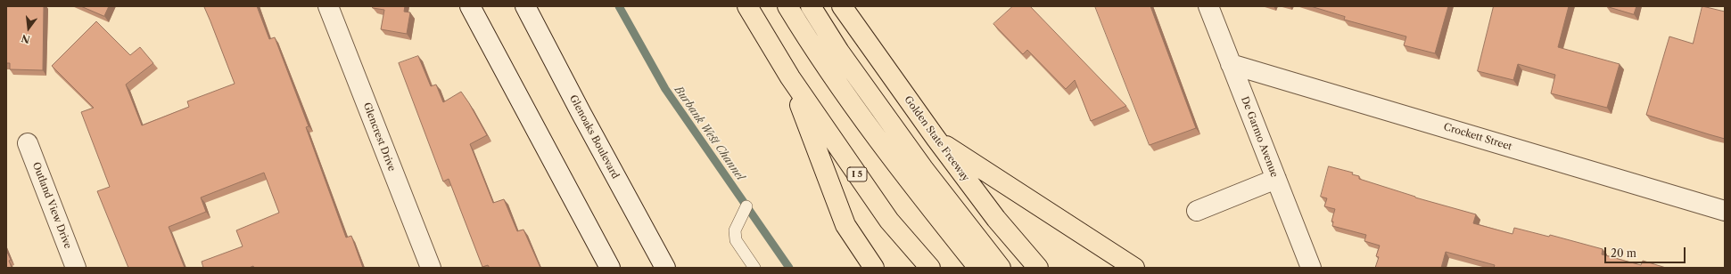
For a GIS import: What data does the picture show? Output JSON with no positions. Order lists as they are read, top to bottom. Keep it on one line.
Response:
{"streets":{"highway":["Golden State Freeway","I 5"],"street":["Glencrest Drive","Glenoaks Boulevard","De Garmo Avenue","Crockett Street","Outland View Drive"]},"crossings":[["De Garmo Avenue","Crockett Street"]],"water":["Burbank West Channel"],"scale_bar":"20 m","north":"bottom"}
